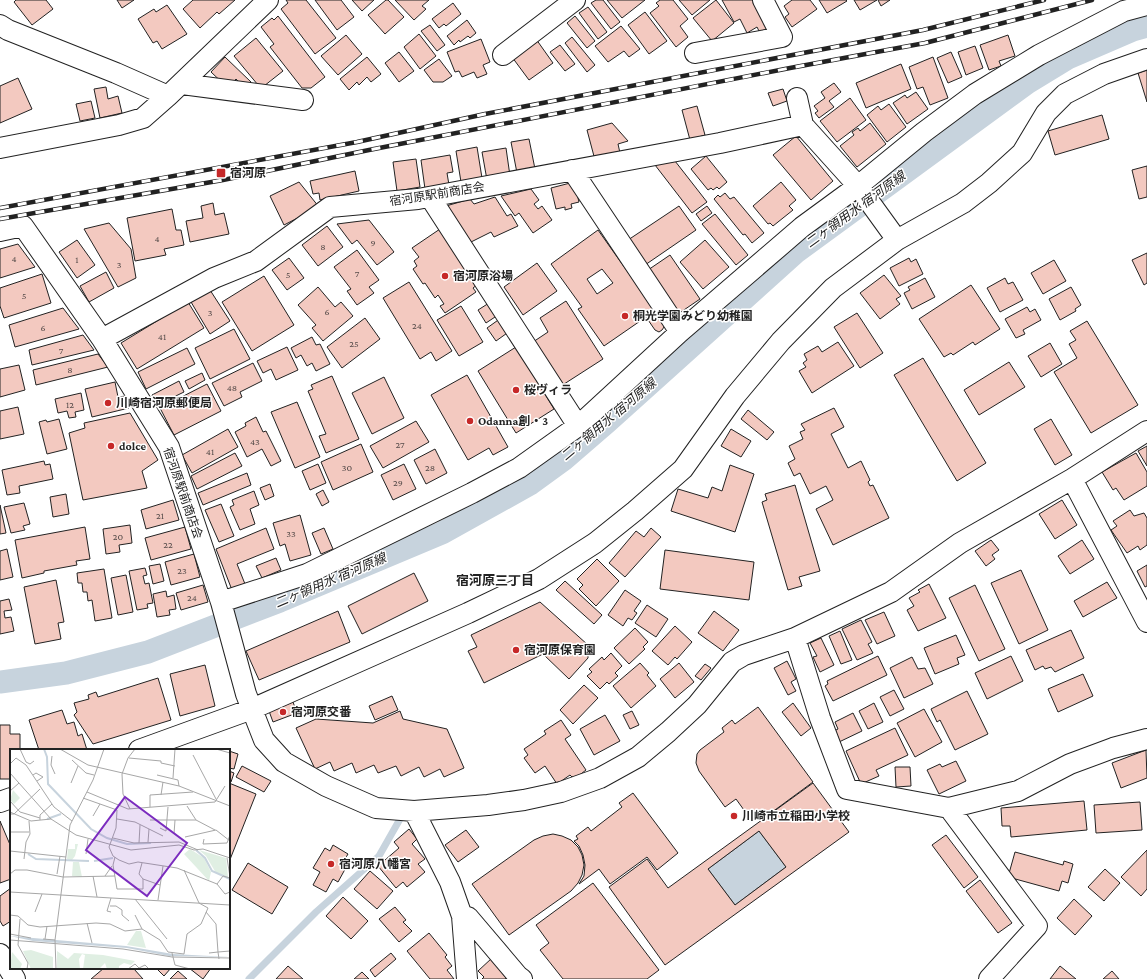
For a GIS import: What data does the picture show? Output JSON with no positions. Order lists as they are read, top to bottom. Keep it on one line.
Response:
{"streets":{"street":["宿河原駅前商店会"]},"districts":["宿河原三丁目"],"water":["二ヶ領用水 宿河原線"],"places":{"transit":["宿河原"],"other":["宿河原浴場","桐光学園みどり幼稚園","桜ヴィラ","川崎宿河原郵便局","Odanna創・3","dolce","宿河原保育園","宿河原交番","川崎市立稲田小学校","宿河原八幡宮"]},"house_numbers":["4","9","8","4","1","3","7","5","5","6","3","24","6","41","25","7","8","48","12","43","27","41","30","28","29","21","33","20","22","23","24"]}
